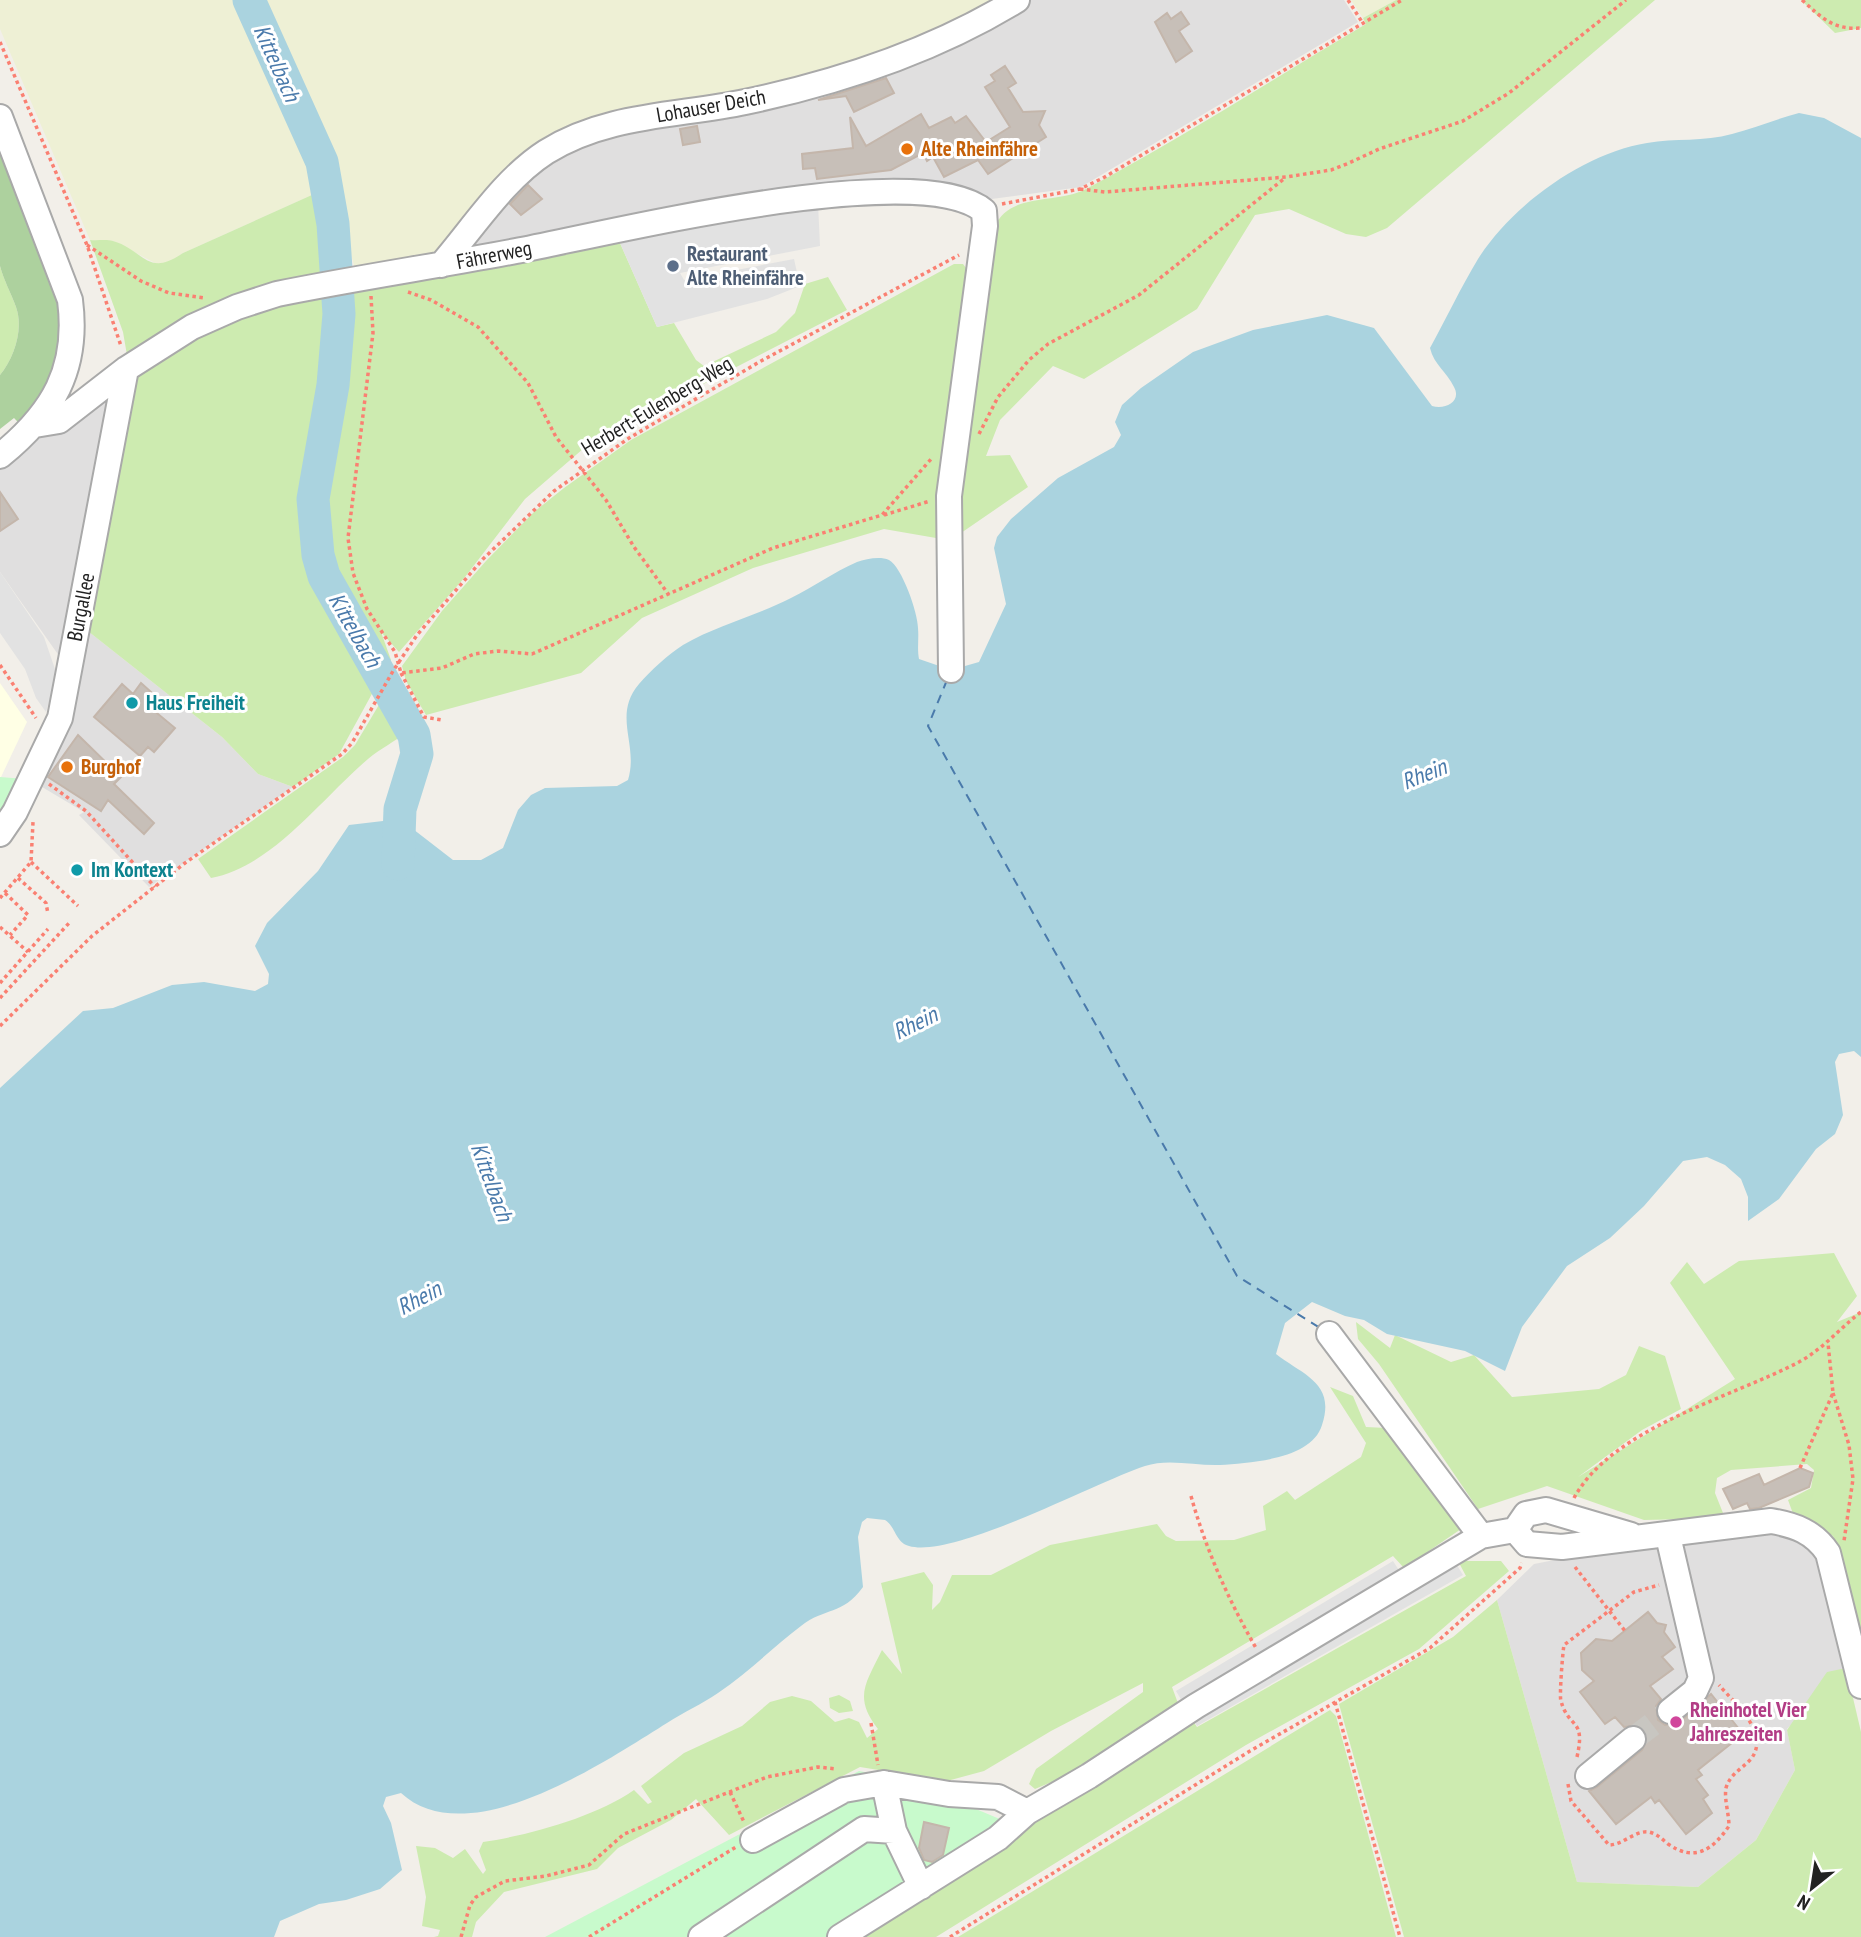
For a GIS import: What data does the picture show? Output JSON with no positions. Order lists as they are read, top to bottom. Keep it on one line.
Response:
{"streets":{"street":["Lohauser Deich","Fährerweg","Burgallee"],"path":["Herbert-Eulenberg-Weg"]},"crossings":[["Lohauser Deich","Fährerweg"],["Fährerweg","Burgallee"]],"water":["Kittelbach","Rhein"],"places":["Alte Rheinfähre","Restaurant Alte Rheinfähre","Haus Freiheit","Burghof","Im Kontext","Rheinhotel Vier Jahreszeiten"],"north":"bottom left"}
